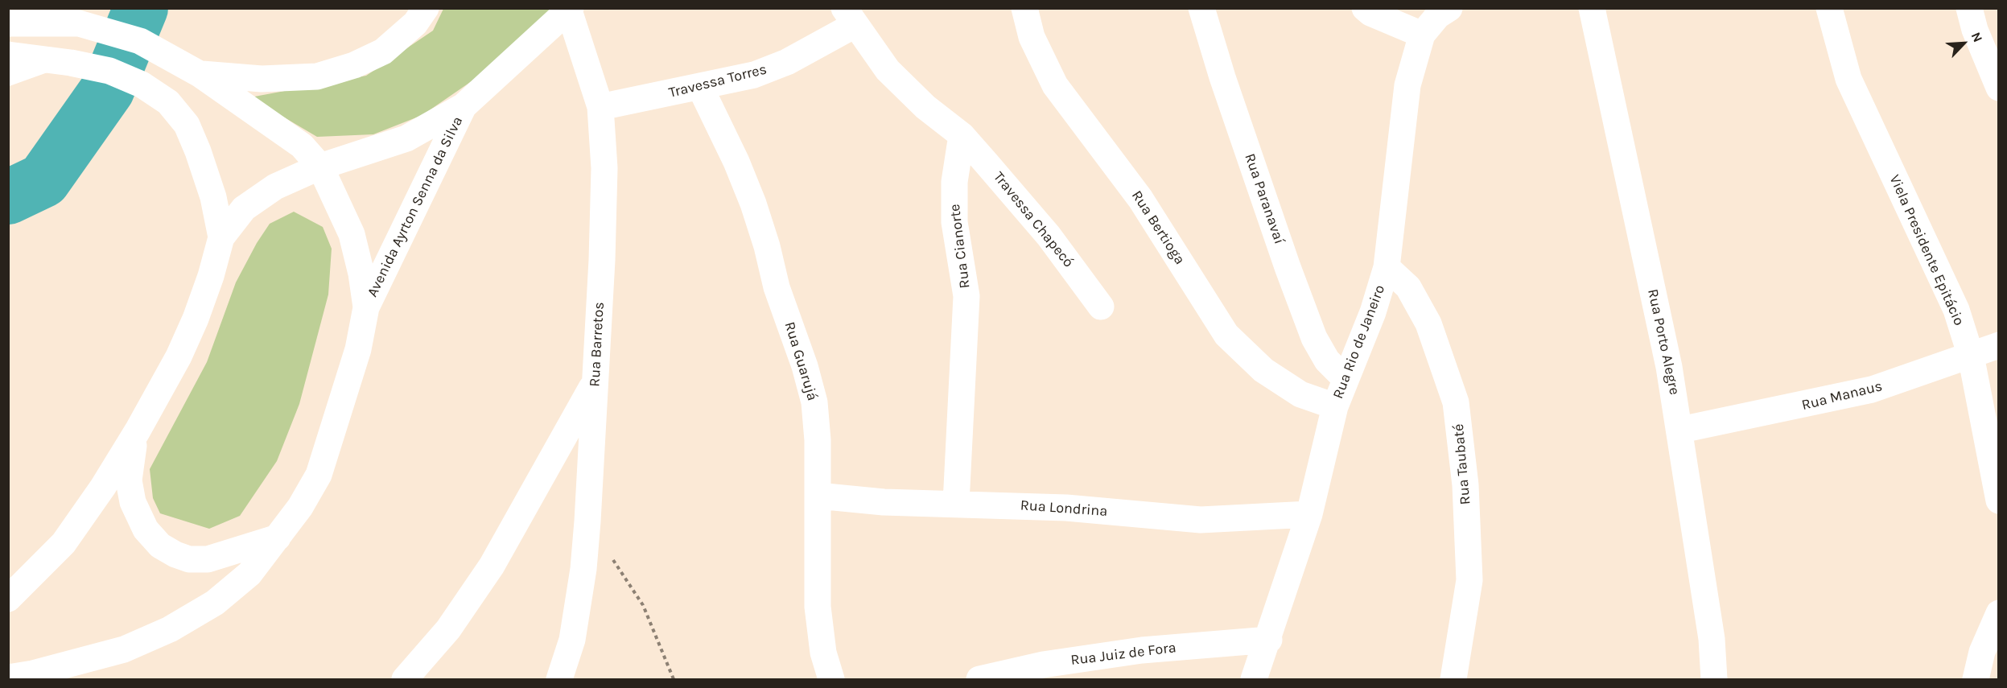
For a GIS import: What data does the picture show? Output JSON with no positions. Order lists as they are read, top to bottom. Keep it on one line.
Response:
{"streets":{"street":["Travessa Torres","Rua Paranavaí","Avenida Ayrton Senna da Silva","Travessa Chapecó","Rua Bertioga","Rua Cianorte","Viela Presidente Epitácio","Rua Rio de Janeiro","Rua Porto Alegre","Rua Barretos","Rua Guarujá","Rua Manaus","Rua Taubaté","Rua Londrina","Rua Juiz de Fora"]},"crossings":[["Travessa Torres","Rua Barretos"],["Travessa Torres","Rua Guarujá"],["Rua Paranavaí","Rua Rio de Janeiro"],["Avenida Ayrton Senna da Silva","Rua Barretos"],["Travessa Chapecó","Rua Cianorte"],["Rua Bertioga","Rua Rio de Janeiro"],["Rua Cianorte","Rua Londrina"],["Viela Presidente Epitácio","Rua Manaus"],["Rua Rio de Janeiro","Rua Taubaté"],["Rua Rio de Janeiro","Rua Londrina"],["Rua Rio de Janeiro","Rua Juiz de Fora"],["Rua Porto Alegre","Rua Manaus"],["Rua Guarujá","Rua Londrina"]],"north":"top right"}
